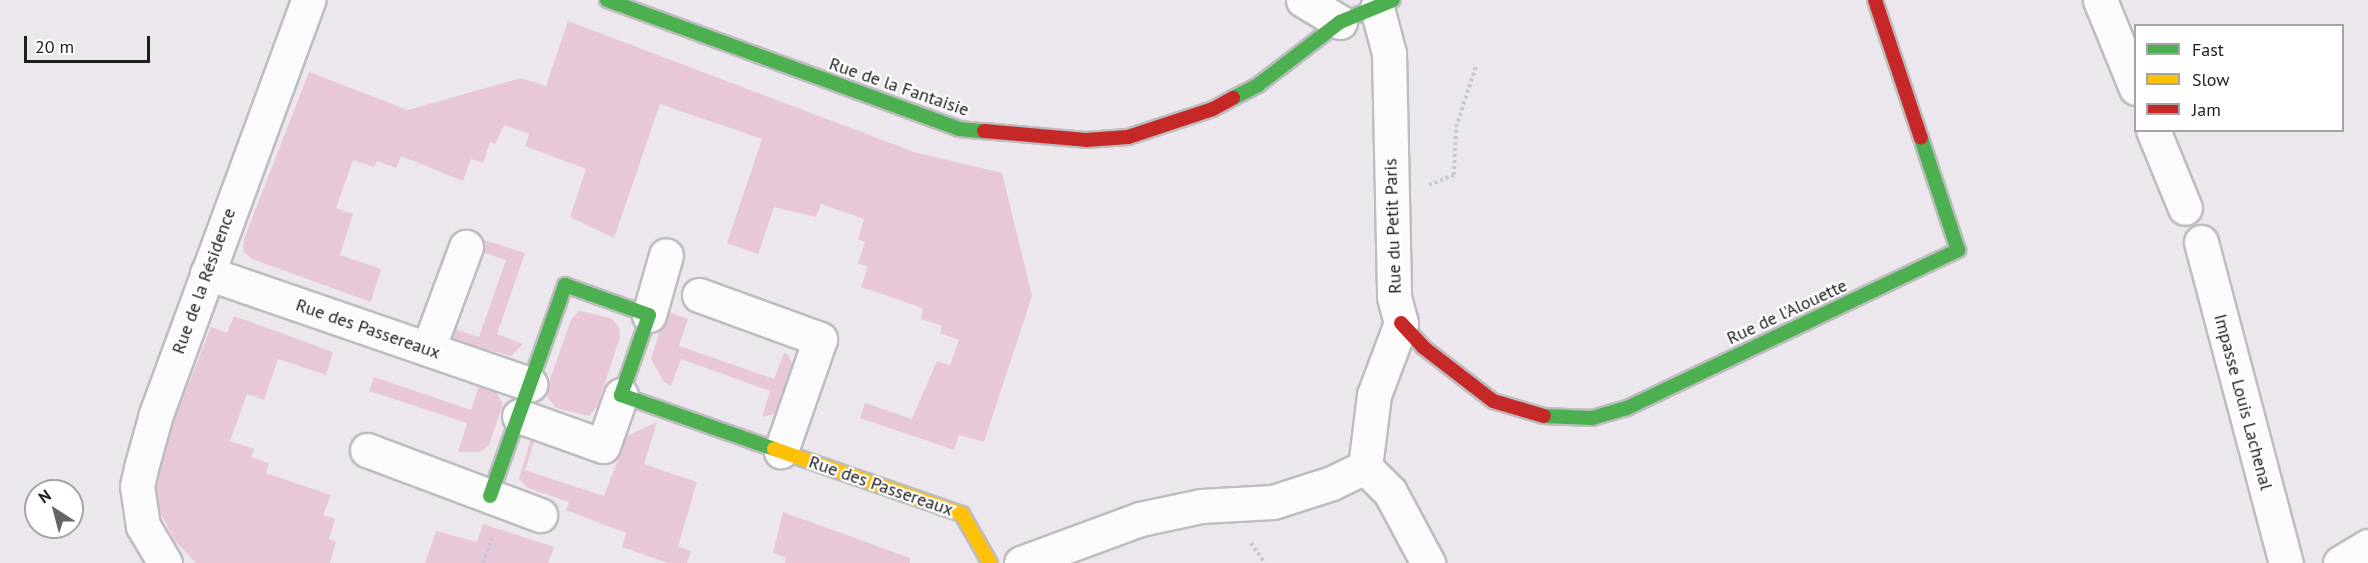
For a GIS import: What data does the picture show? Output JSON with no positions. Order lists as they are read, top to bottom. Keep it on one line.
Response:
{"streets":{"street":["Rue de la Fantaisie","Rue du Petit Paris","Rue de la Résidence","Rue de l'Alouette","Rue des Passereaux","Impasse Louis Lachenal"]},"crossings":[["Rue de la Fantaisie","Rue du Petit Paris"],["Rue du Petit Paris","Rue de l'Alouette"],["Rue de la Résidence","Rue des Passereaux"]],"legend":["Fast","Slow","Jam"],"scale_bar":"20 m","north":"top left"}
